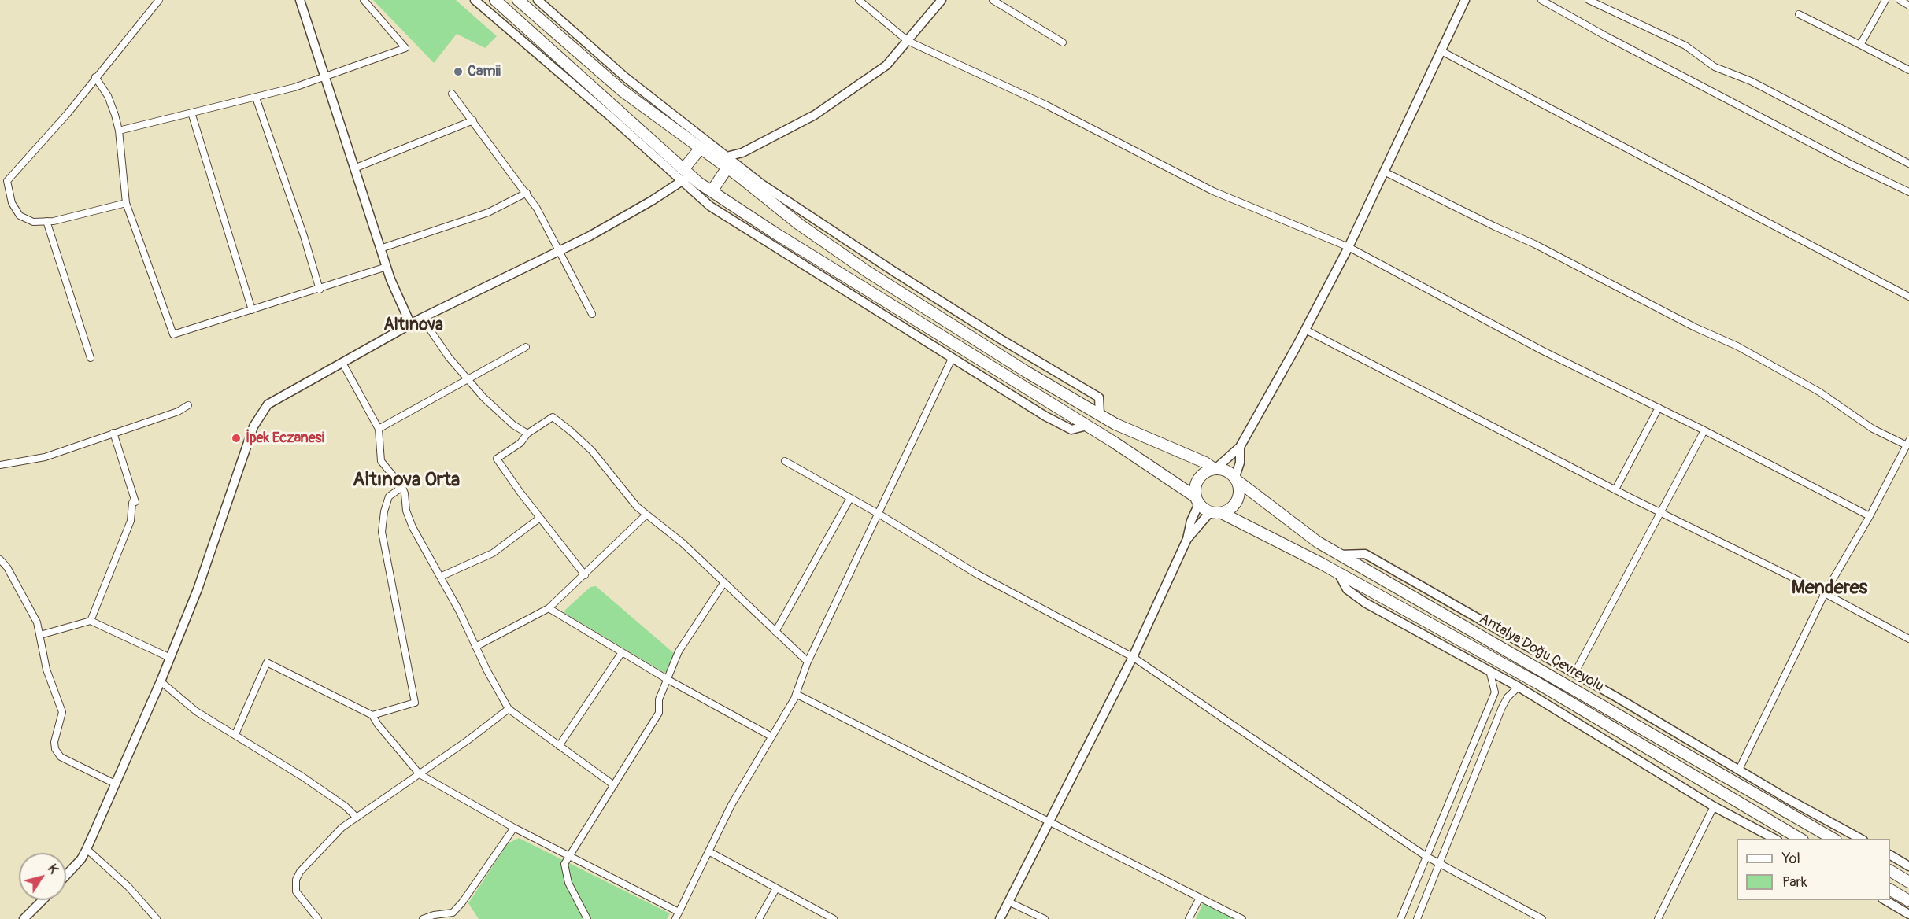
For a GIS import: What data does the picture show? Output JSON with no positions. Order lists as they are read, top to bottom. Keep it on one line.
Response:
{"streets":{"main road":["Antalya Doğu Çevreyolu"]},"districts":["Altınova","Altınova Orta","Menderes"],"places":["Camii","İpek Eczanesi"],"legend":["Yol","Park"],"north":"top right"}
